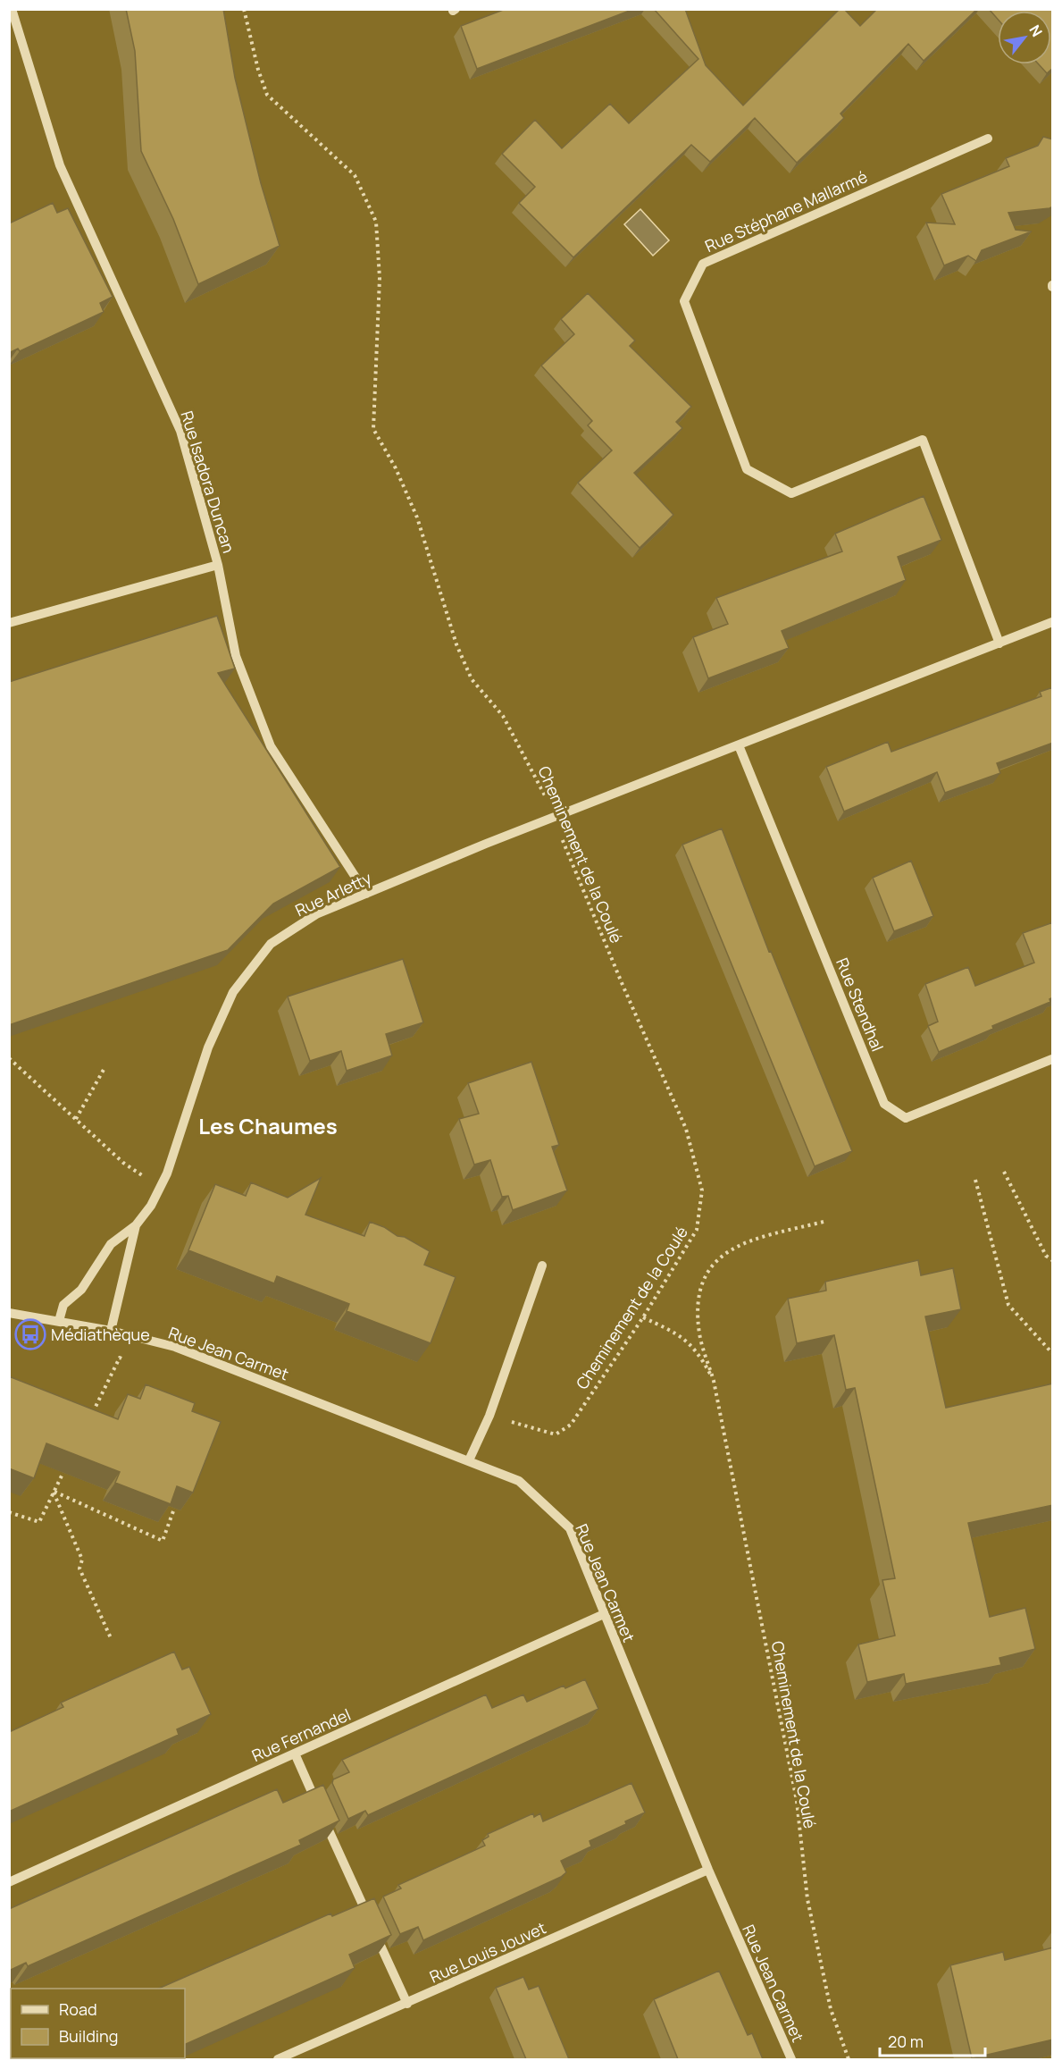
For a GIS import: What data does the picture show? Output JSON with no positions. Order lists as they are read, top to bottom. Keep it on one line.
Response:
{"streets":{"street":["Rue Stéphane Mallarmé","Rue Isadora Duncan","Rue Arletty","Rue Stendhal","Rue Jean Carmet","Rue Fernandel","Rue Louis Jouvet"],"path":["Cheminement de la Coulé"]},"crossings":[["Rue Isadora Duncan","Rue Arletty"],["Cheminement de la Coulé","Rue Arletty"],["Rue Jean Carmet","Rue Fernandel"],["Rue Jean Carmet","Rue Louis Jouvet"]],"districts":["Les Chaumes"],"places":{"bus stop":["Médiathèque"]},"legend":["Road","Building"],"scale_bar":"20 m","north":"top right"}
